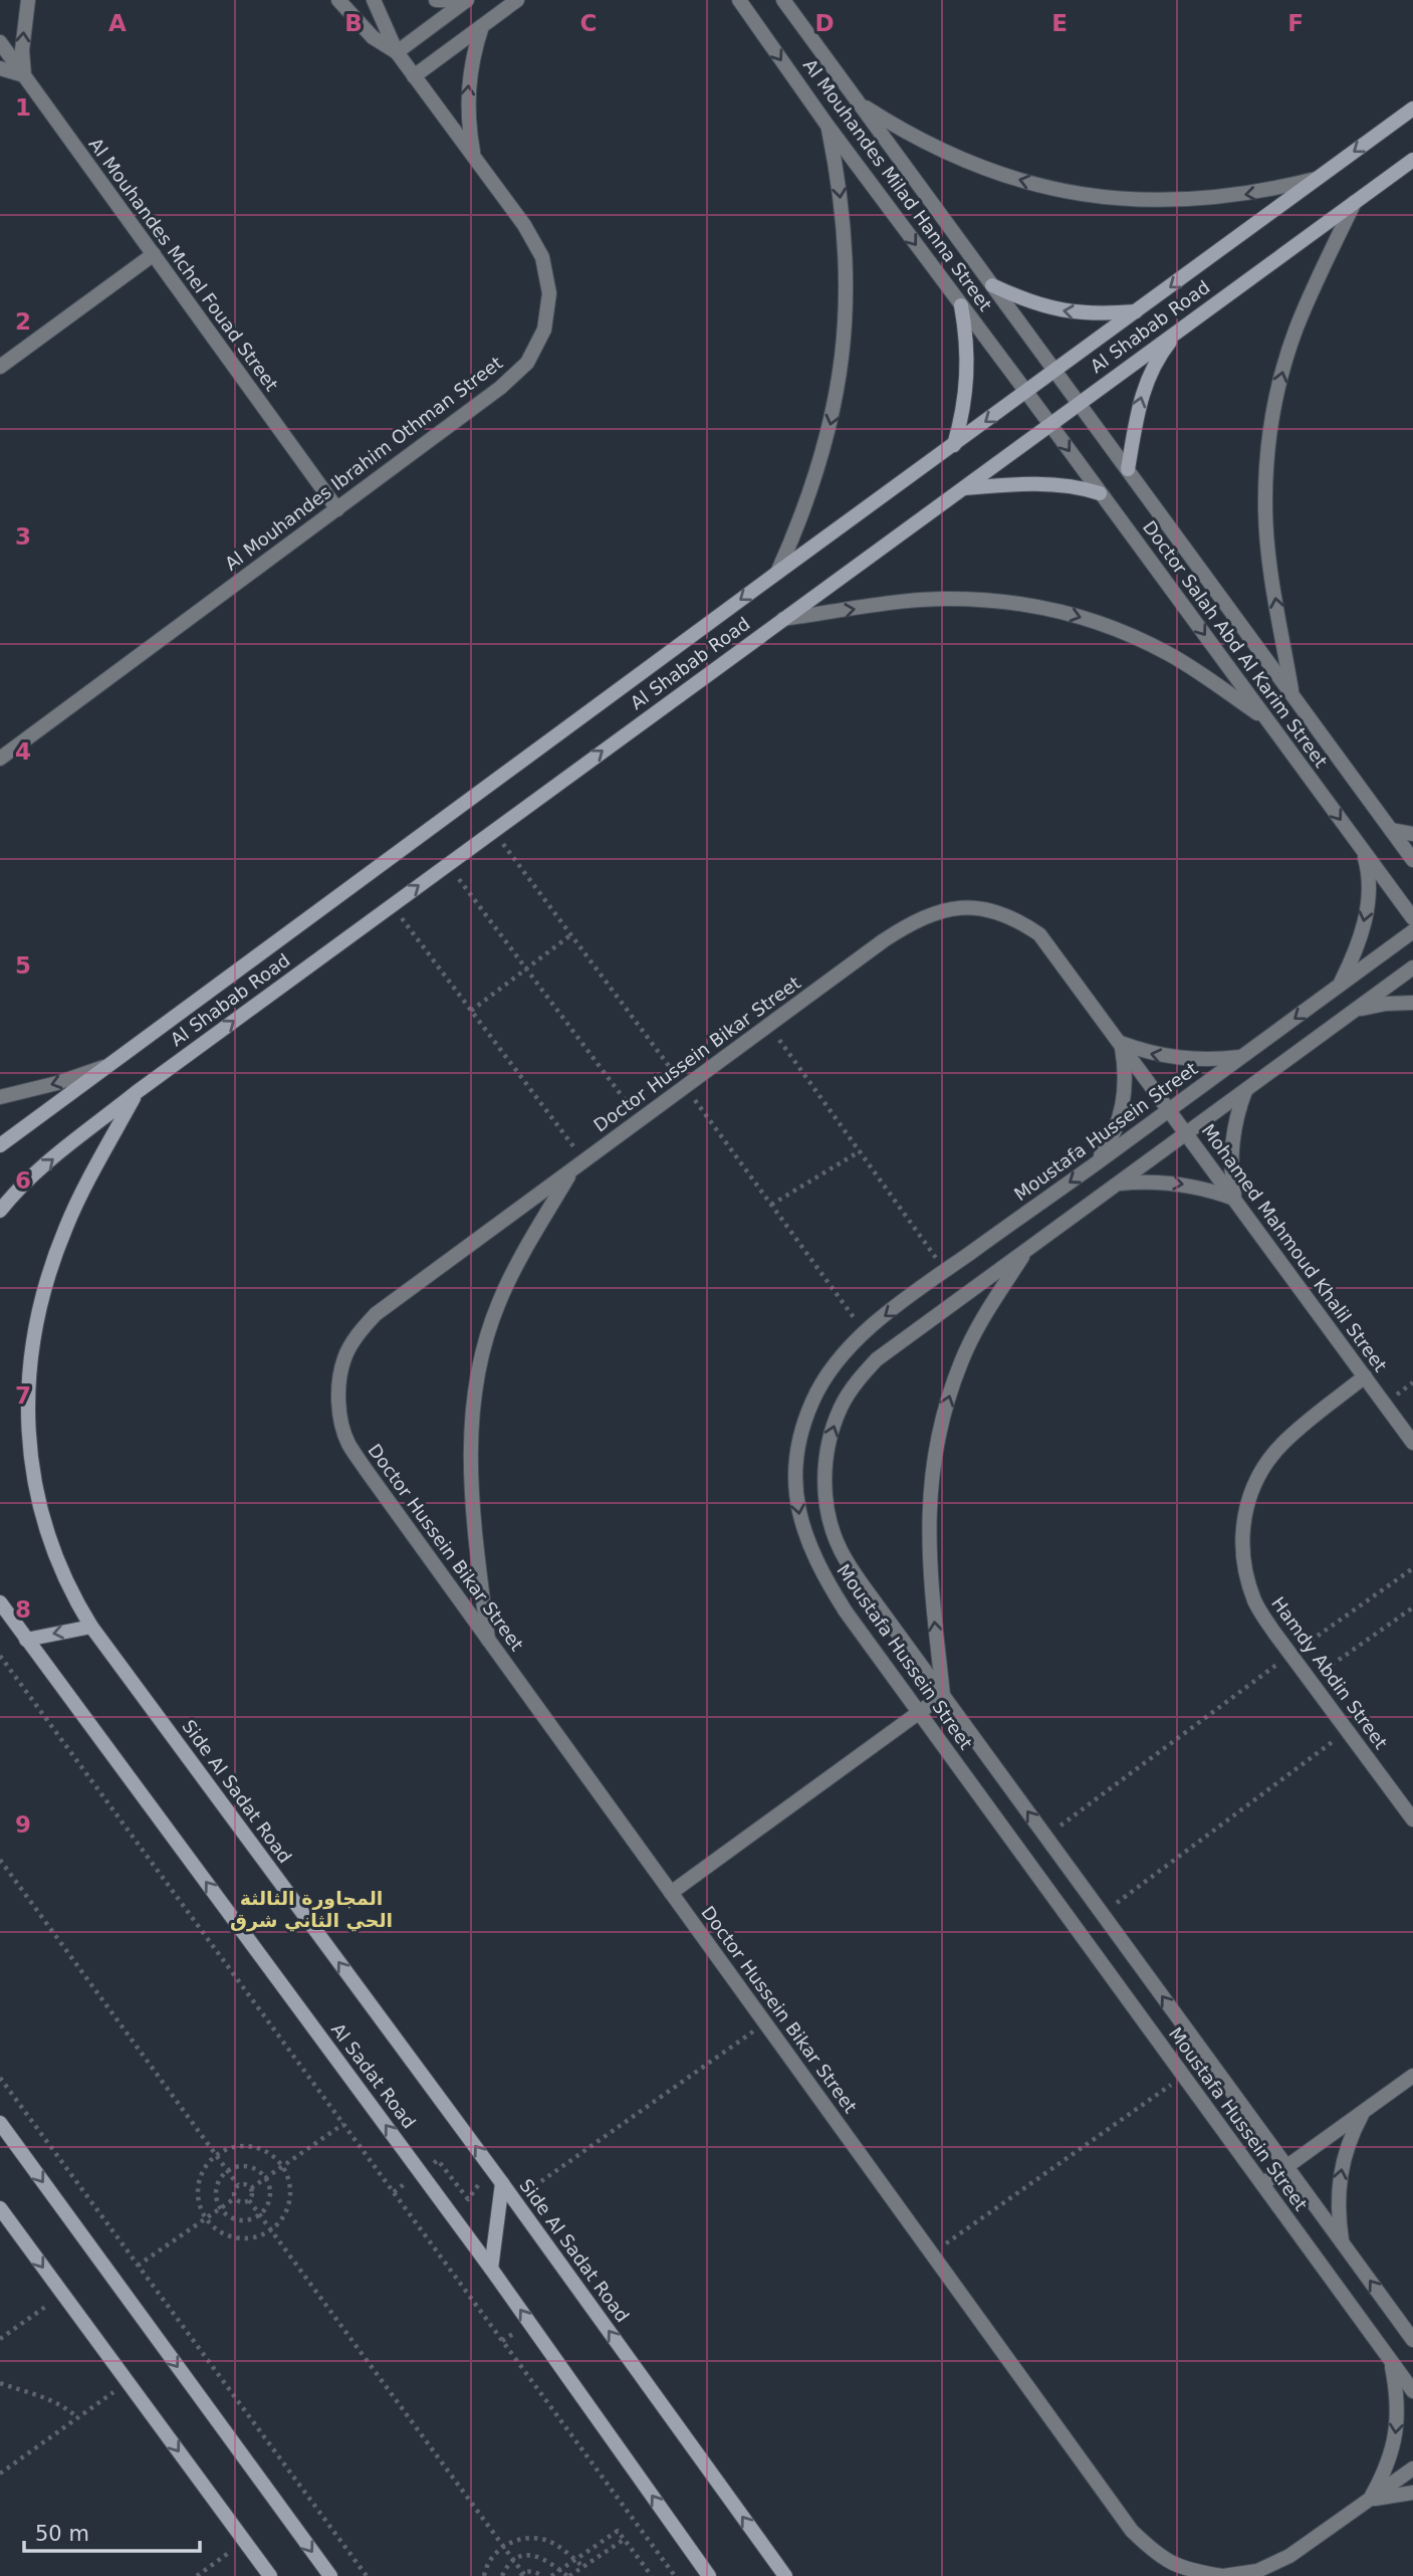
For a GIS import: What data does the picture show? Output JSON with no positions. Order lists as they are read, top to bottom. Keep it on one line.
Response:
{"streets":{"main road":["Al Shabab Road","Side Al Sadat Road","Al Sadat Road"],"street":["Al Mouhandes Milad Hanna Street","Al Mouhandes Mchel Fouad Street","Al Mouhandes Ibrahim Othman Street","Doctor Salah Abd Al Karim Street","Doctor Hussein Bikar Street","Moustafa Hussein Street","Mohamed Mahmoud Khalil Street","Hamdy Abdin Street"]},"crossings":[["Al Mouhandes Milad Hanna Street","Al Shabab Road"],["Al Mouhandes Milad Hanna Street","Doctor Salah Abd Al Karim Street"],["Al Mouhandes Mchel Fouad Street","Al Mouhandes Ibrahim Othman Street"],["Al Shabab Road","Doctor Salah Abd Al Karim Street"],["Al Shabab Road","Side Al Sadat Road"],["Doctor Hussein Bikar Street","Moustafa Hussein Street"],["Doctor Hussein Bikar Street","Mohamed Mahmoud Khalil Street"],["Moustafa Hussein Street","Mohamed Mahmoud Khalil Street"],["Mohamed Mahmoud Khalil Street","Hamdy Abdin Street"]],"one_way":["Side Al Sadat Road","Al Sadat Road"],"districts":["المجاورة الثالثة الحي الثاني شرق"],"scale_bar":"50 m","grid":{"columns":["A","B","C","D","E","F"],"rows":["1","2","3","4","5","6","7","8","9"]}}
